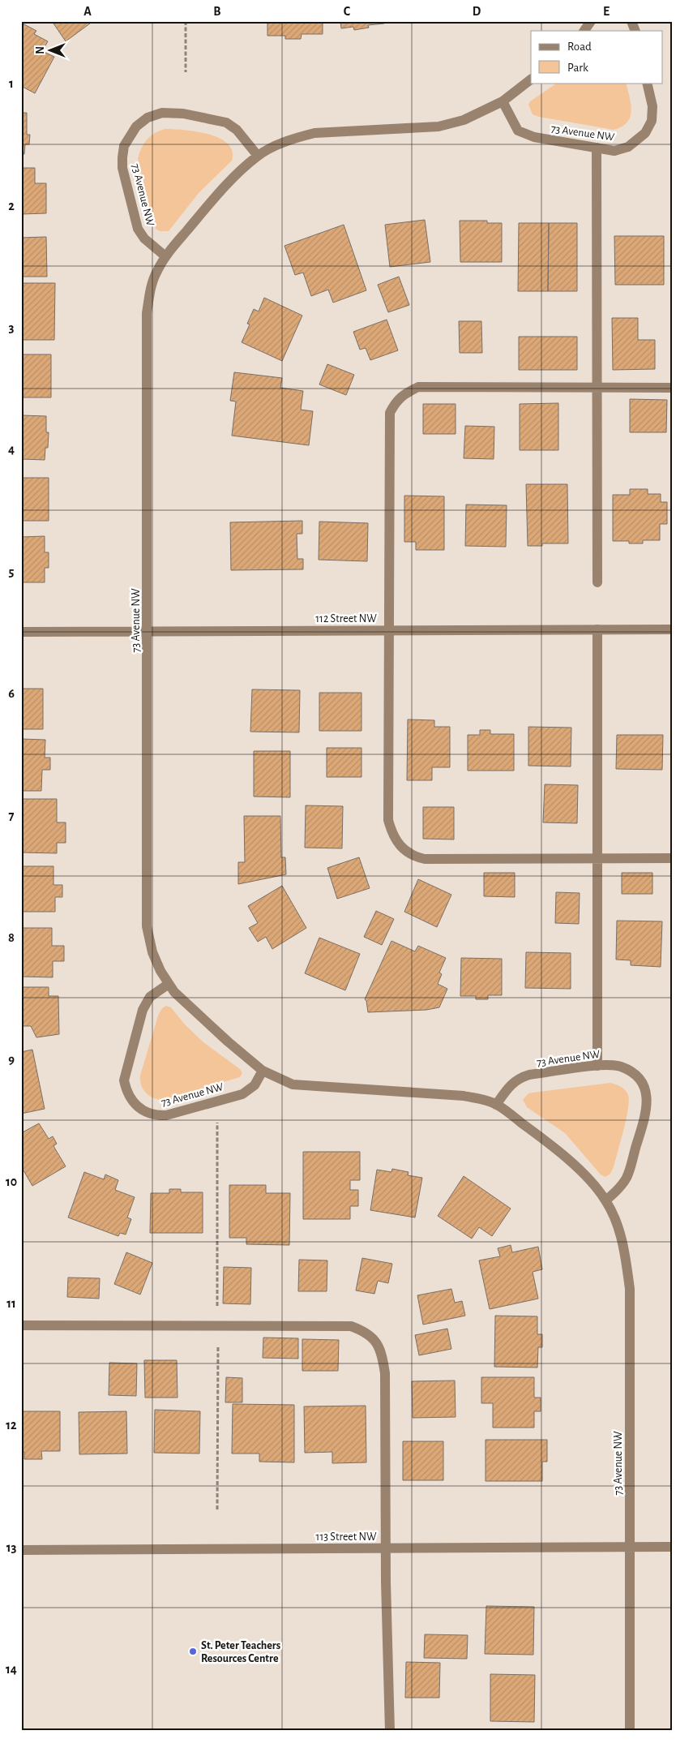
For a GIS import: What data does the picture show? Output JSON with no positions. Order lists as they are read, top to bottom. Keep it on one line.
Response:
{"streets":{"street":["73 Avenue NW","112 Street NW","113 Street NW"]},"crossings":[["73 Avenue NW","112 Street NW"],["73 Avenue NW","113 Street NW"]],"places":["St. Peter Teachers Resources Centre"],"legend":["Road","Park"],"north":"left","grid":{"columns":["A","B","C","D","E"],"rows":["1","2","3","4","5","6","7","8","9","10","11","12","13","14"]}}
